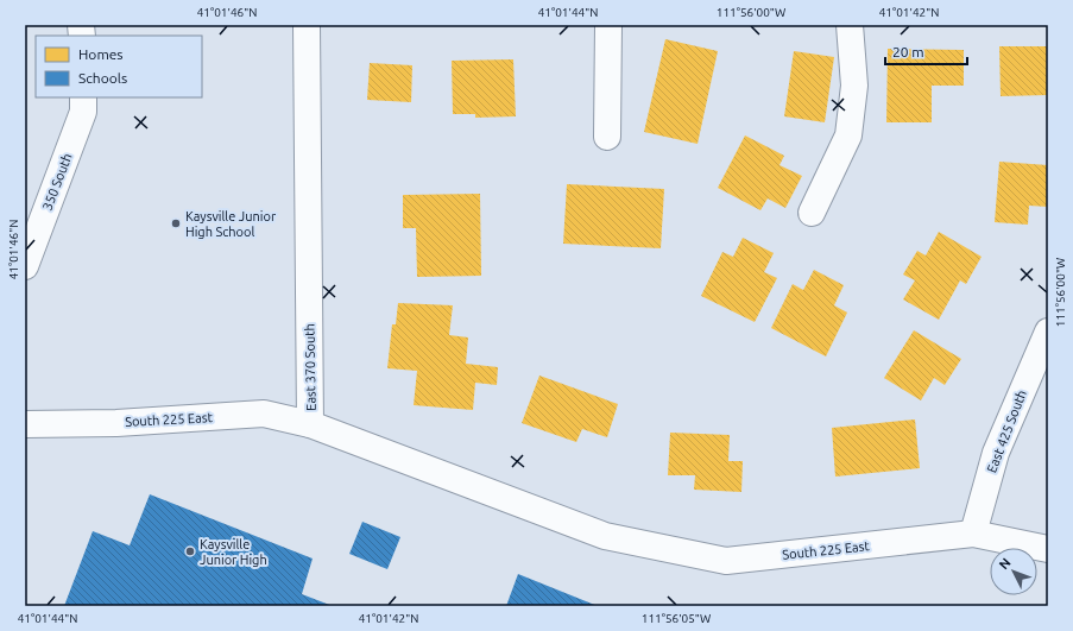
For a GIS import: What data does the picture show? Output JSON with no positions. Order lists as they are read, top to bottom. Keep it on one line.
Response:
{"streets":{"street":["350 South","East 370 South","South 225 East","East 425 South"]},"crossings":[["East 370 South","South 225 East"],["South 225 East","East 425 South"]],"places":["Kaysville Junior High School","Kaysville Junior High"],"legend":["Homes","Schools"],"scale_bar":"20 m","north":"top left","coordinates":["41°01'46\"N","41°01'44\"N","111°56'00\"W","41°01'42\"N","111°56'05\"W"]}
